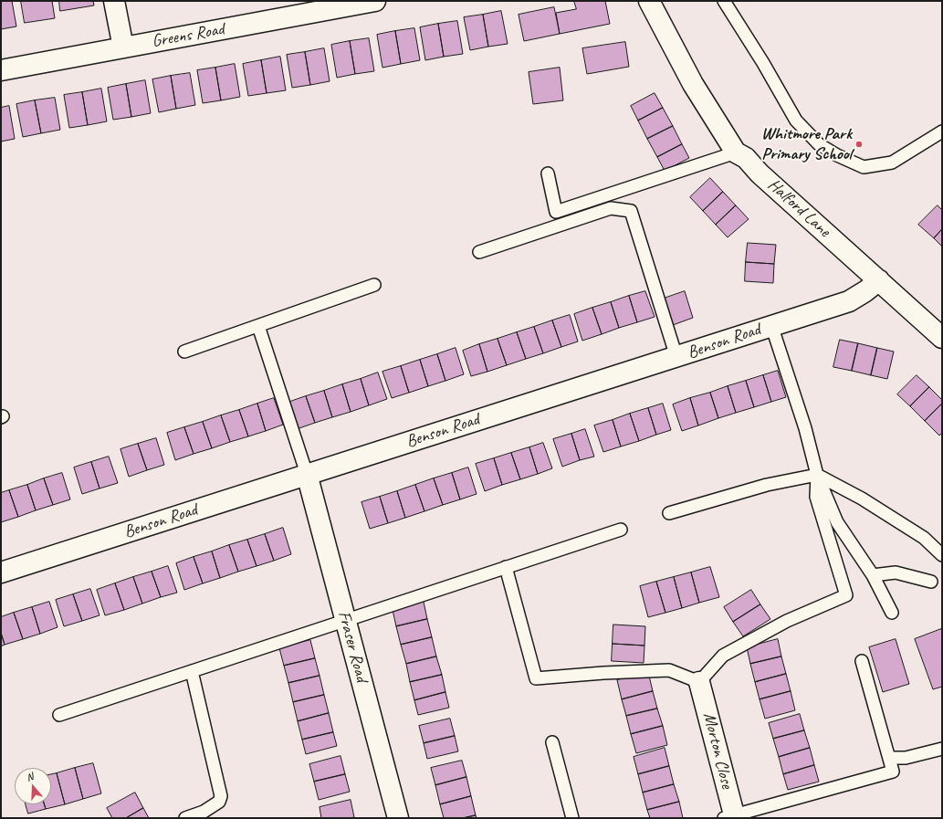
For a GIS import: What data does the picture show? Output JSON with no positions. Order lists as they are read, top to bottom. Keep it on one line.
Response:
{"streets":{"street":["Greens Road","Halford Lane","Benson Road","Fraser Road","Morton Close"]},"crossings":[["Halford Lane","Benson Road"],["Benson Road","Fraser Road"]],"places":["Whitmore Park Primary School"],"north":"top"}
